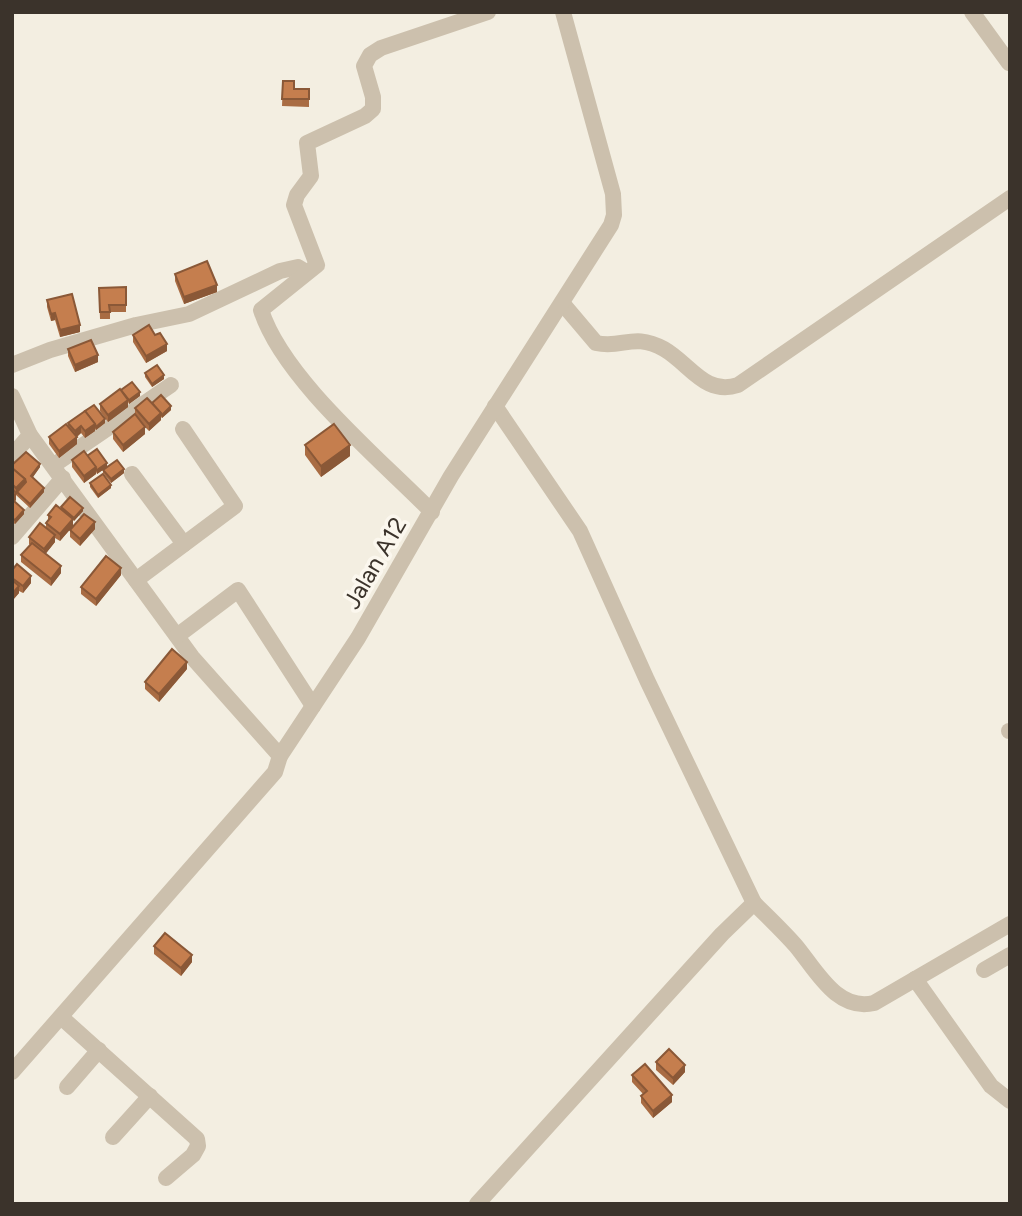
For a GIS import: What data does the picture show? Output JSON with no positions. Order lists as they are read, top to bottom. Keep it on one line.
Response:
{"streets":{"street":["Jalan A12"]}}
